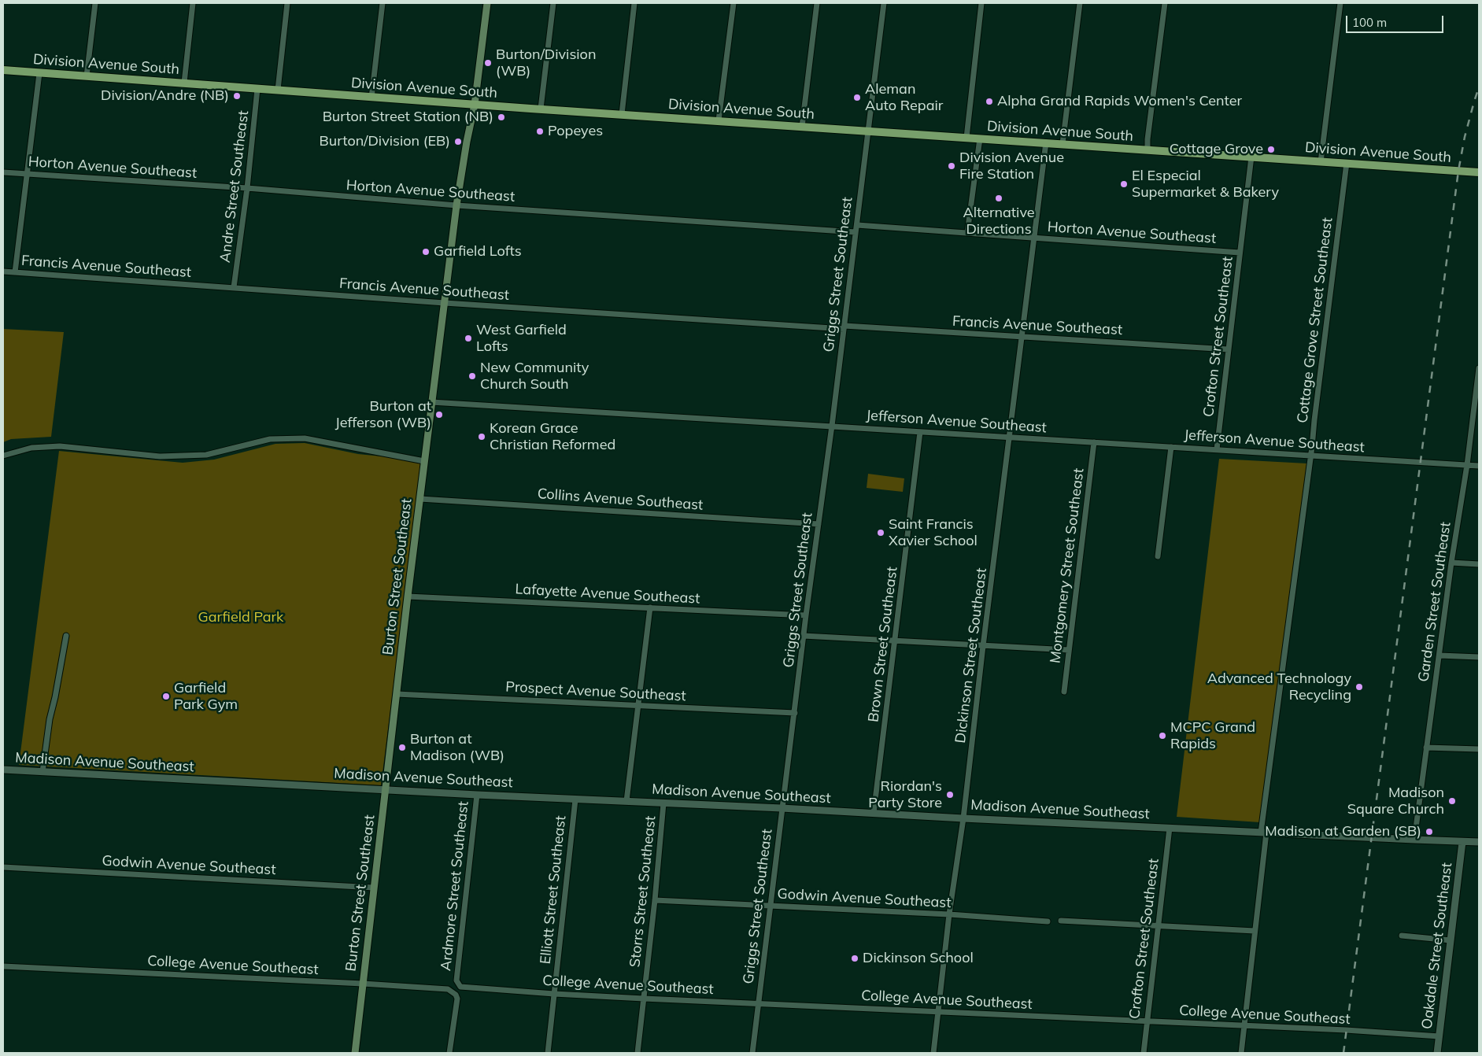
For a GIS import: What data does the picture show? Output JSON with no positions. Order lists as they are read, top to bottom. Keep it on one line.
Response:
{"streets":{"main road":["Division Avenue South","Burton Street Southeast"],"street":["Horton Avenue Southeast","Andre Street Southeast","Francis Avenue Southeast","Griggs Street Southeast","Cottage Grove Street Southeast","Crofton Street Southeast","Jefferson Avenue Southeast","Collins Avenue Southeast","Montgomery Street Southeast","Lafayette Avenue Southeast","Garden Street Southeast","Brown Street Southeast","Dickinson Street Southeast","Prospect Avenue Southeast","Madison Avenue Southeast","Godwin Avenue Southeast","Ardmore Street Southeast","Elliott Street Southeast","Storrs Street Southeast","Oakdale Street Southeast","College Avenue Southeast"]},"crossings":[["Division Avenue South","Andre Street Southeast"],["Division Avenue South","Griggs Street Southeast"],["Division Avenue South","Cottage Grove Street Southeast"],["Division Avenue South","Crofton Street Southeast"],["Division Avenue South","Burton Street Southeast"],["Division Avenue South","Dickinson Street Southeast"],["Horton Avenue Southeast","Andre Street Southeast"],["Horton Avenue Southeast","Griggs Street Southeast"],["Horton Avenue Southeast","Crofton Street Southeast"],["Horton Avenue Southeast","Burton Street Southeast"],["Horton Avenue Southeast","Dickinson Street Southeast"],["Andre Street Southeast","Francis Avenue Southeast"],["Francis Avenue Southeast","Griggs Street Southeast"],["Francis Avenue Southeast","Crofton Street Southeast"],["Francis Avenue Southeast","Burton Street Southeast"],["Francis Avenue Southeast","Dickinson Street Southeast"],["Griggs Street Southeast","Jefferson Avenue Southeast"],["Griggs Street Southeast","Collins Avenue Southeast"],["Griggs Street Southeast","Lafayette Avenue Southeast"],["Griggs Street Southeast","Prospect Avenue Southeast"],["Griggs Street Southeast","Madison Avenue Southeast"],["Griggs Street Southeast","Godwin Avenue Southeast"],["Griggs Street Southeast","College Avenue Southeast"],["Cottage Grove Street Southeast","Jefferson Avenue Southeast"],["Cottage Grove Street Southeast","Madison Avenue Southeast"],["Cottage Grove Street Southeast","College Avenue Southeast"],["Crofton Street Southeast","Jefferson Avenue Southeast"],["Crofton Street Southeast","Madison Avenue Southeast"],["Crofton Street Southeast","College Avenue Southeast"],["Jefferson Avenue Southeast","Montgomery Street Southeast"],["Jefferson Avenue Southeast","Burton Street Southeast"],["Jefferson Avenue Southeast","Garden Street Southeast"],["Jefferson Avenue Southeast","Brown Street Southeast"],["Jefferson Avenue Southeast","Dickinson Street Southeast"],["Collins Avenue Southeast","Burton Street Southeast"],["Burton Street Southeast","Lafayette Avenue Southeast"],["Burton Street Southeast","Prospect Avenue Southeast"],["Burton Street Southeast","Madison Avenue Southeast"],["Burton Street Southeast","Godwin Avenue Southeast"],["Burton Street Southeast","College Avenue Southeast"],["Garden Street Southeast","Madison Avenue Southeast"],["Brown Street Southeast","Madison Avenue Southeast"],["Dickinson Street Southeast","Madison Avenue Southeast"],["Dickinson Street Southeast","Godwin Avenue Southeast"],["Dickinson Street Southeast","College Avenue Southeast"],["Madison Avenue Southeast","Ardmore Street Southeast"],["Madison Avenue Southeast","Elliott Street Southeast"],["Madison Avenue Southeast","Storrs Street Southeast"],["Madison Avenue Southeast","Oakdale Street Southeast"],["Godwin Avenue Southeast","Storrs Street Southeast"],["Ardmore Street Southeast","College Avenue Southeast"],["Elliott Street Southeast","College Avenue Southeast"],["Storrs Street Southeast","College Avenue Southeast"],["Oakdale Street Southeast","College Avenue Southeast"]],"parks":["Garfield Park"],"places":["Burton/Division (WB)","Division/Andre (NB)","Aleman Auto Repair","Alpha Grand Rapids Women's Center","Burton Street Station (NB)","Popeyes","Burton/Division (EB)","Cottage Grove","Division Avenue Fire Station","El Especial Supermarket & Bakery","Alternative Directions","Garfield Lofts","West Garfield Lofts","New Community Church South","Burton at Jefferson (WB)","Korean Grace Christian Reformed","Saint Francis Xavier School","Advanced Technology Recycling","Garfield Park Gym","MCPC Grand Rapids","Burton at Madison (WB)","Riordan's Party Store","Madison Square Church","Madison at Garden (SB)","Dickinson School"],"scale_bar":"100 m"}
